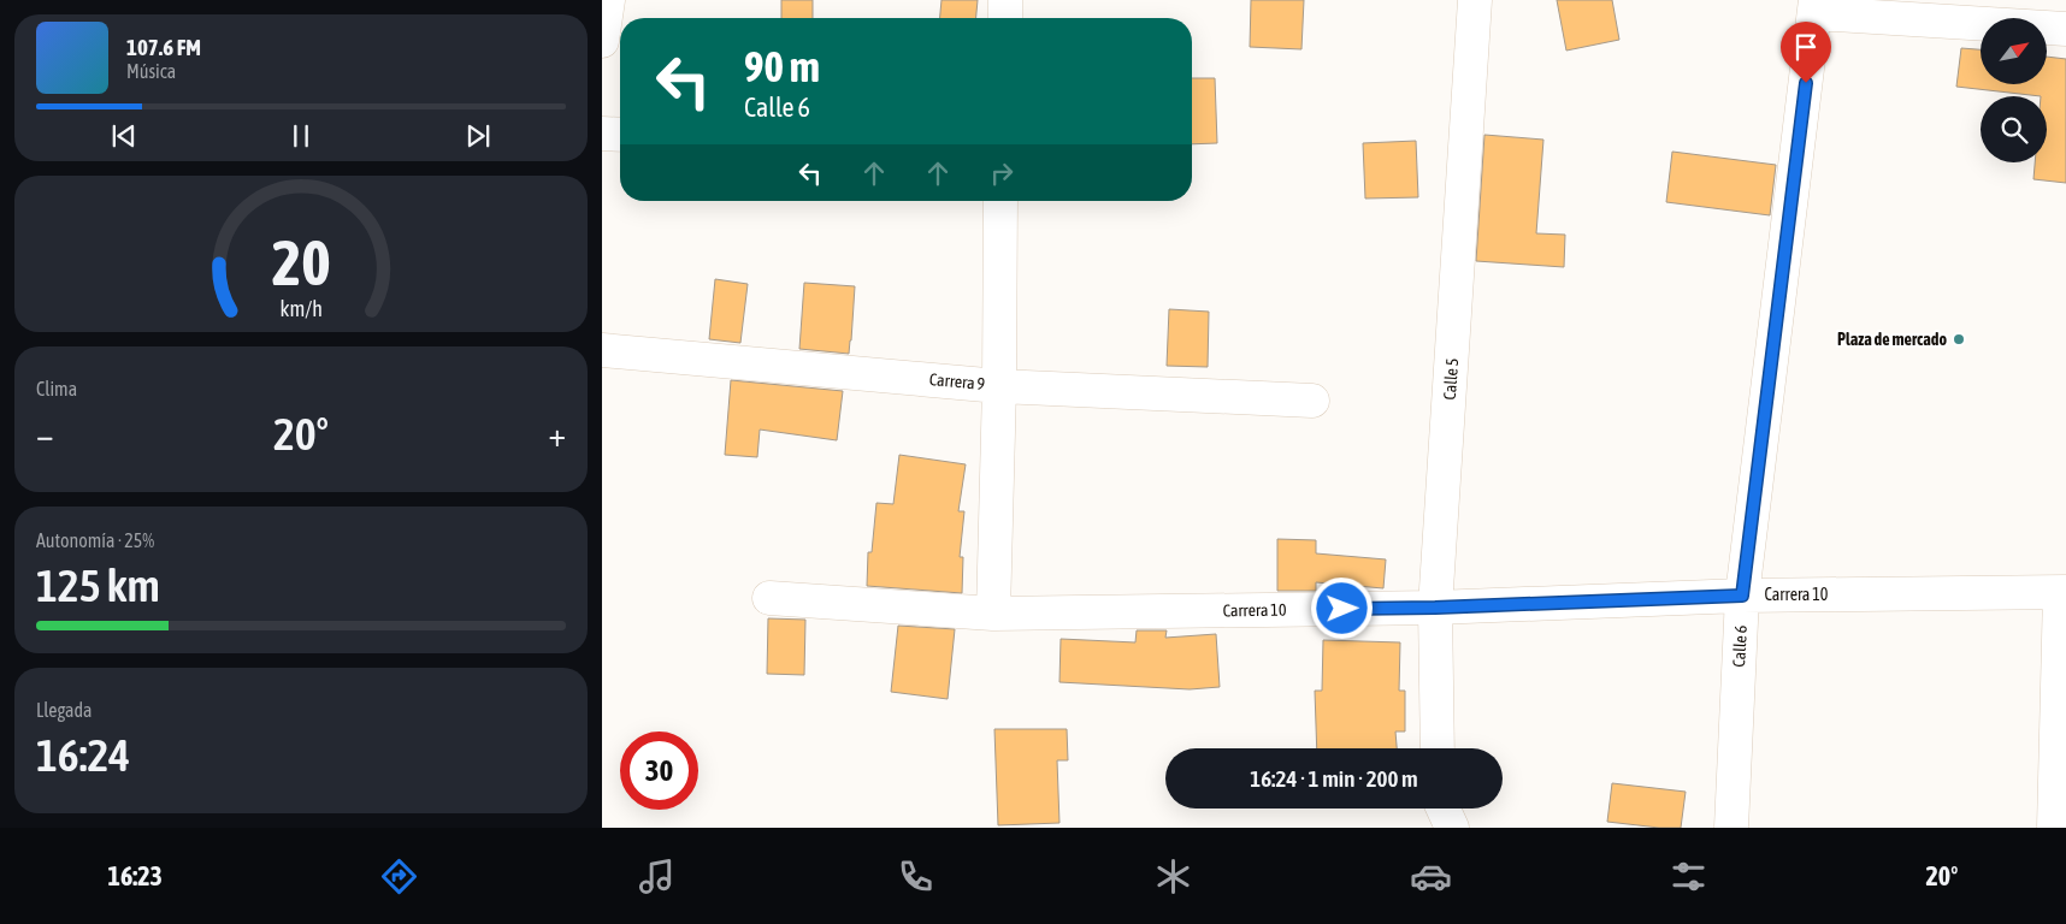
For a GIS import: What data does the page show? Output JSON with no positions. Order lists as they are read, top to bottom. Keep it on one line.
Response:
{"streets":{"street":["Calle 5","Carrera 9","Carrera 10","Calle 6"]},"crossings":[["Calle 5","Carrera 10"],["Carrera 10","Calle 6"]],"places":["Plaza de mercado"],"north":"top right","page":{"turn":["90 m","Calle 6"],"song":["107.6 FM","Música"],"tile":["Clima",["Autonomía · 25%","125 km"],["Llegada","16:24"]],"heat":["−","20°","+"],"limit":"30","trip":"16:24 · 1 min · 200 m","tabs":["16:23","20°"],"gauge":["20","km/h"]}}
